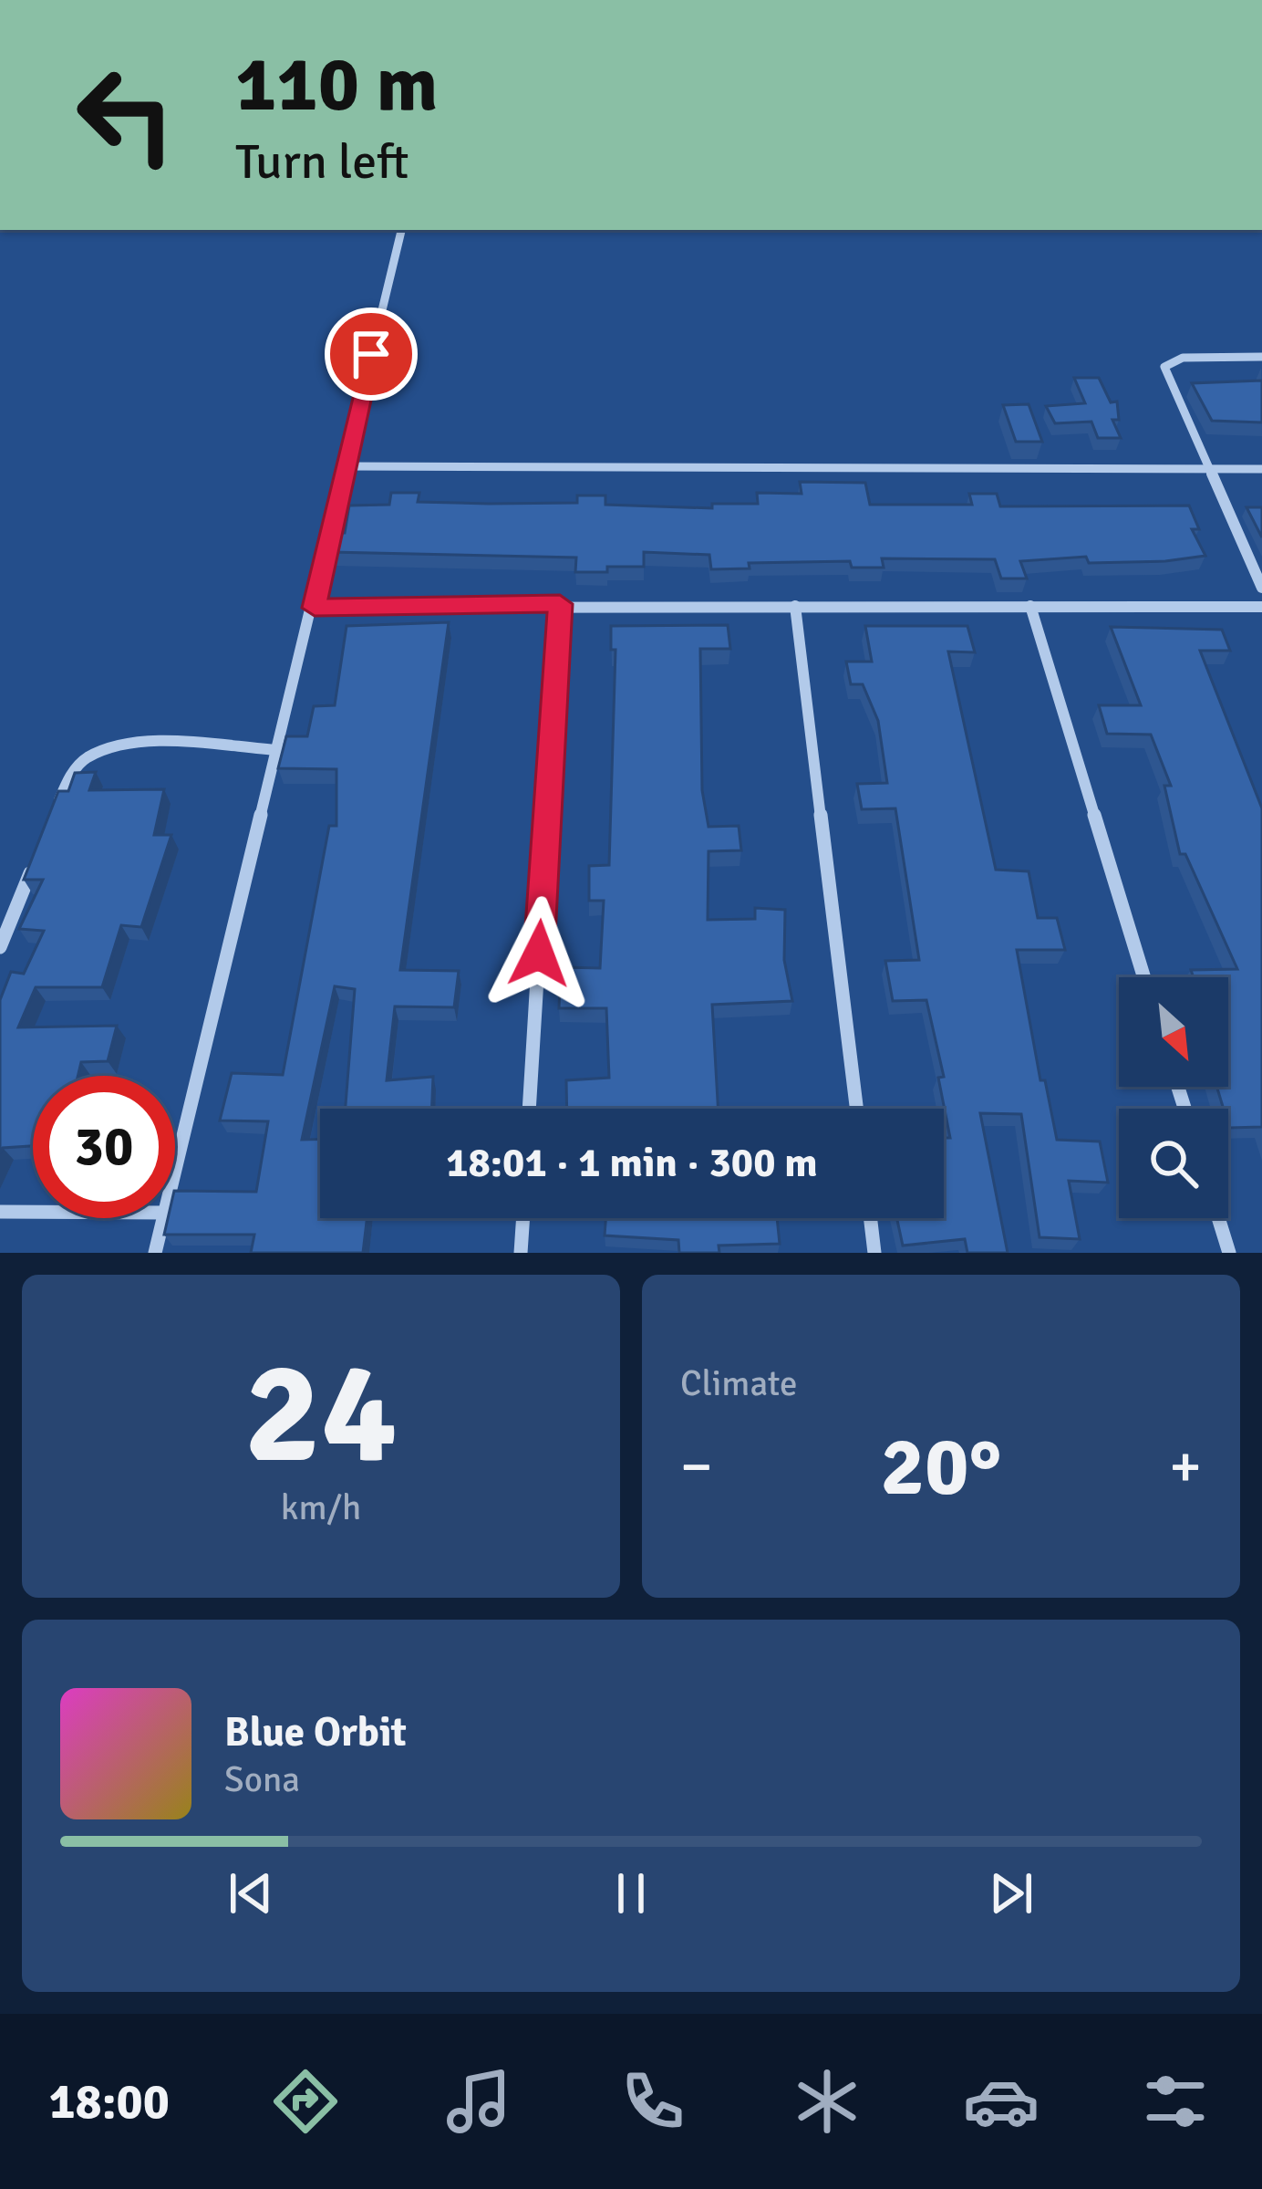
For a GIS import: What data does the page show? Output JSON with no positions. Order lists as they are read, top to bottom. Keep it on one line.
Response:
{"north":"bottom right","page":{"turn":["110 m","Turn left"],"limit":"30","trip":"18:01 · 1 min · 300 m","tile":[["24","km/h"],"Climate"],"heat":["−","20°","+"],"song":["Blue Orbit","Sona"],"tabs":"18:00"}}
